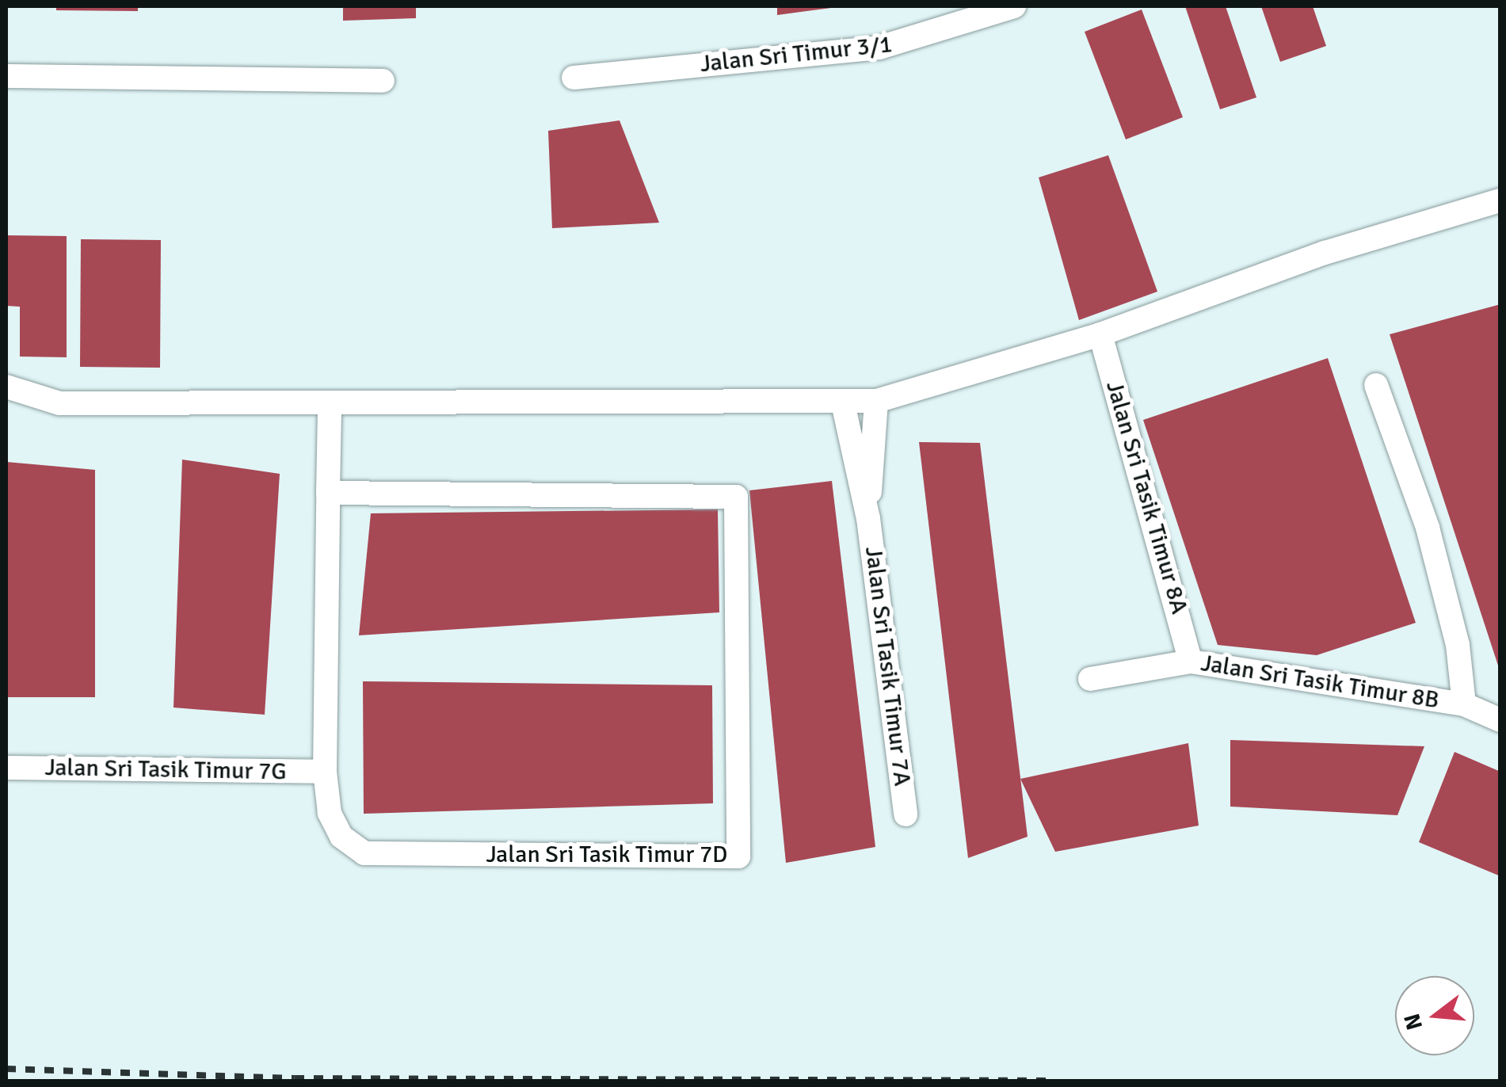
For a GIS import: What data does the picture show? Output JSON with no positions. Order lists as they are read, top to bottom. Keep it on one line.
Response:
{"streets":{"street":["Jalan Sri Timur 3/1","Jalan Sri Tasik Timur 8A","Jalan Sri Tasik Timur 7A","Jalan Sri Tasik Timur 8B","Jalan Sri Tasik Timur 7G","Jalan Sri Tasik Timur 7D"]},"crossings":[["Jalan Sri Tasik Timur 8A","Jalan Sri Tasik Timur 8B"],["Jalan Sri Tasik Timur 7G","Jalan Sri Tasik Timur 7D"]],"north":"left"}
